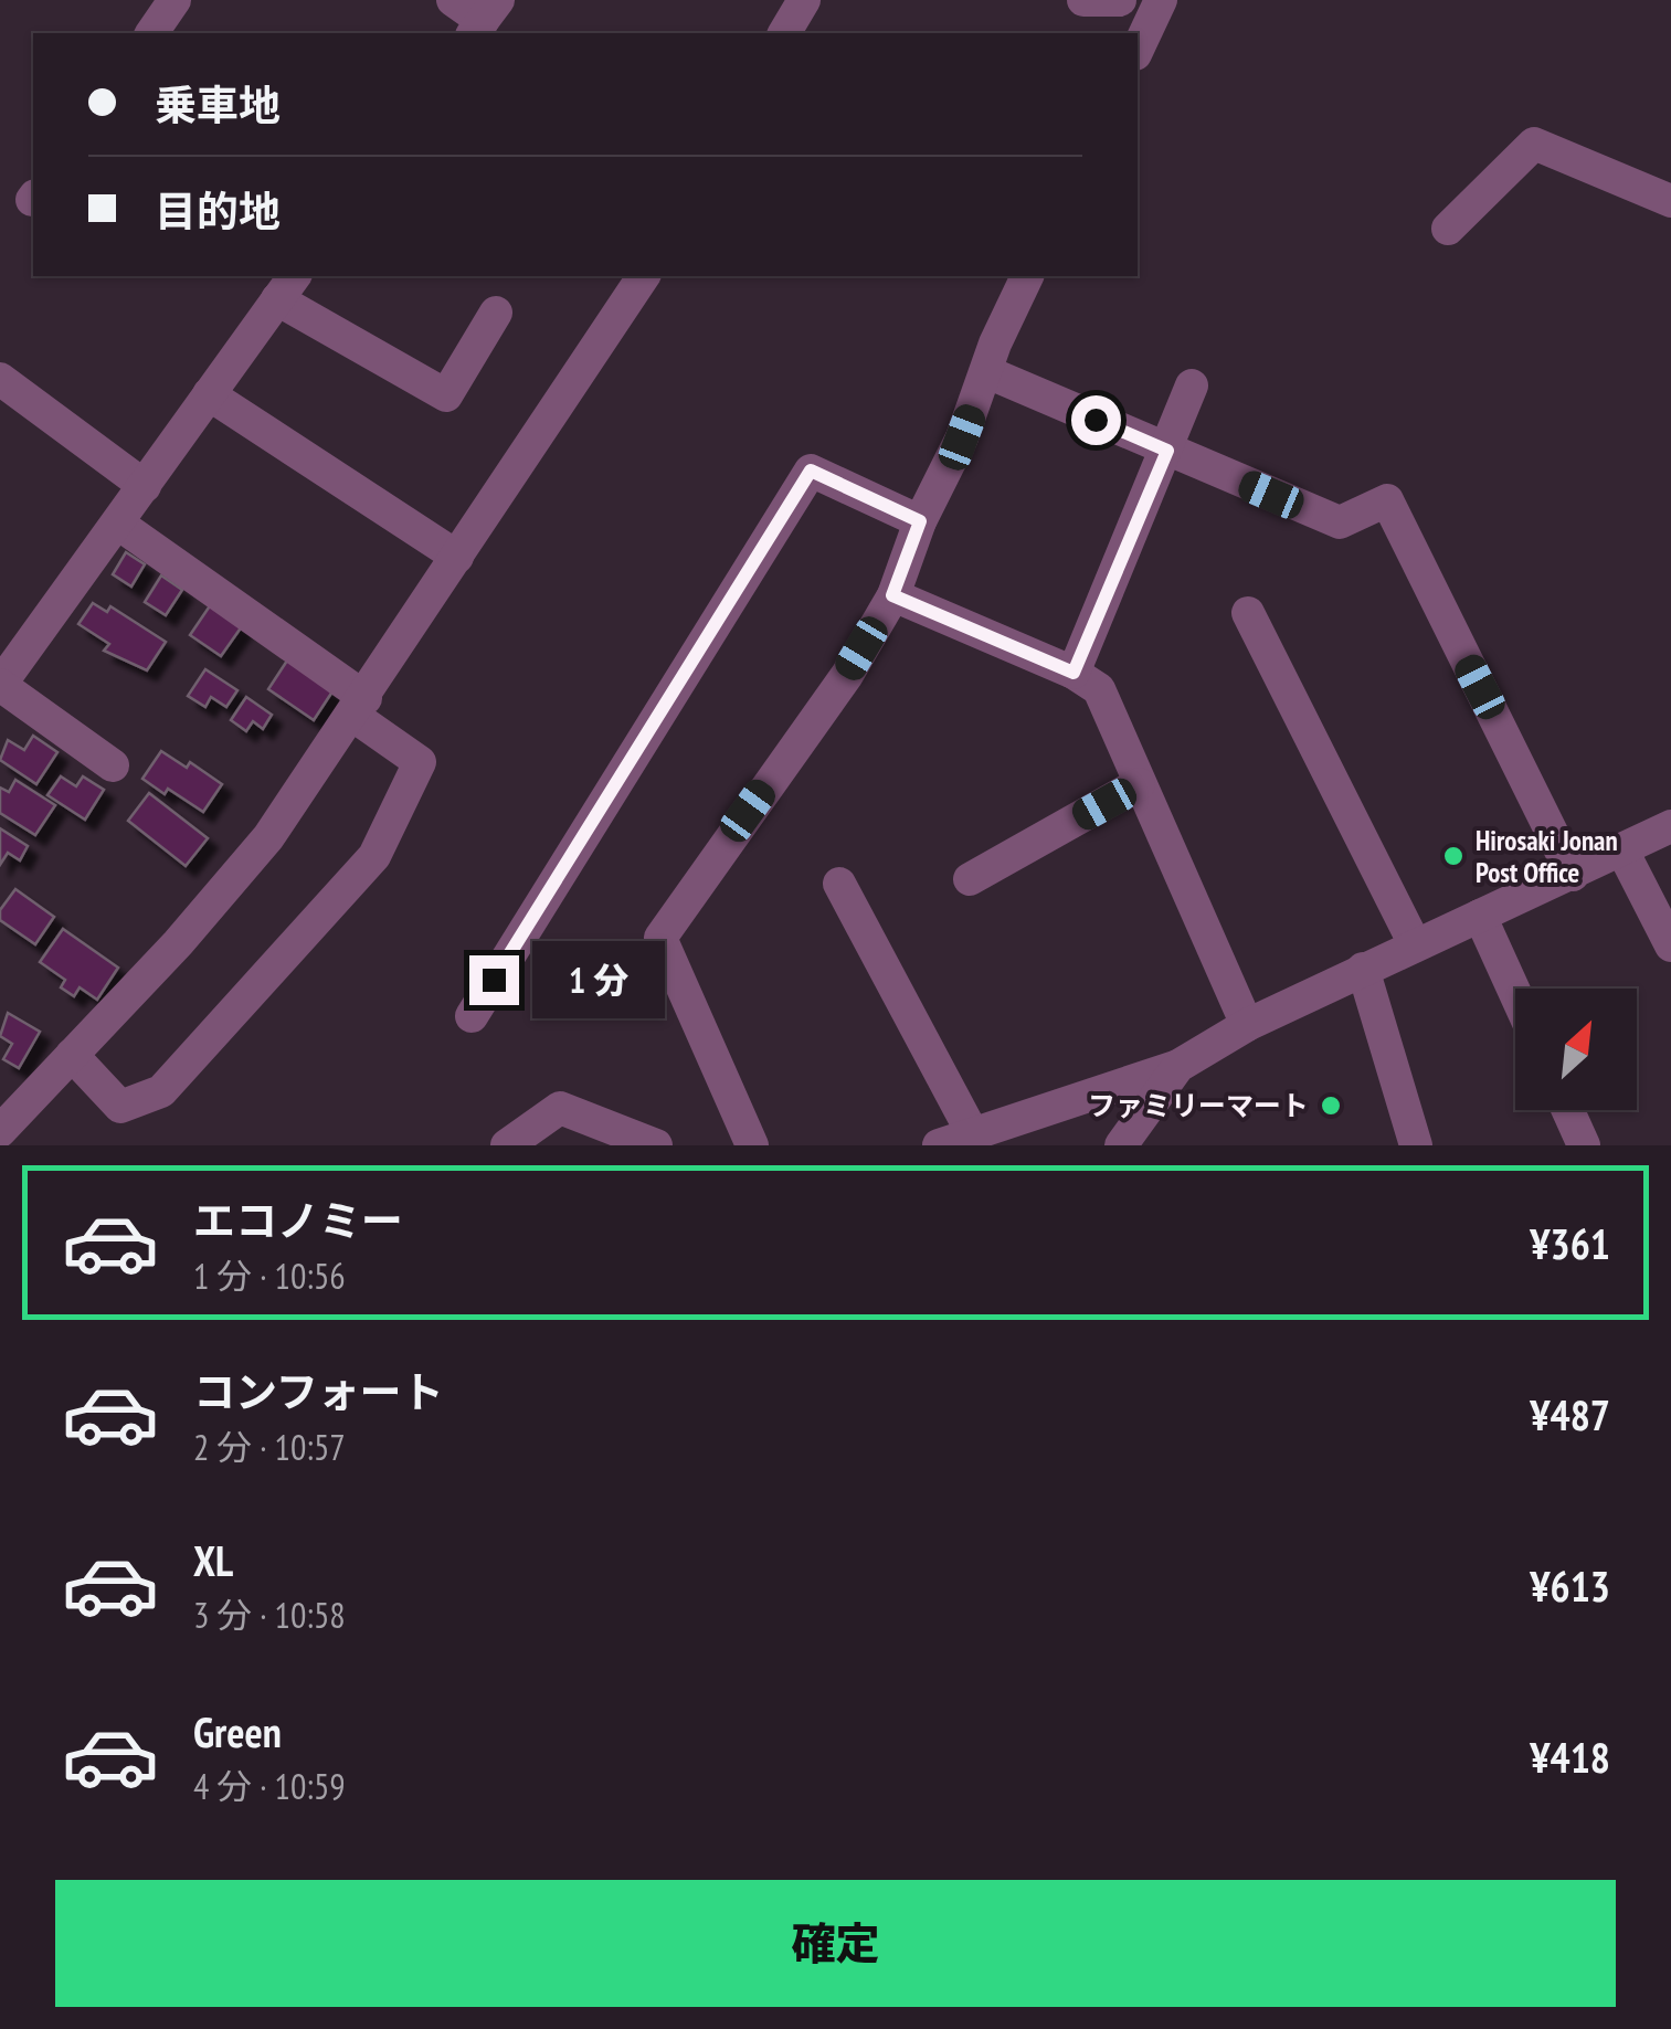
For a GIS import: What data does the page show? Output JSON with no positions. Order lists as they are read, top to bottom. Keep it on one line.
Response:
{"places":["Hirosaki Jonan Post Office","ファミリーマート"],"north":"top right","page":{"banner":["乗車地","目的地"],"bubble":"1 分","list":[{"name":"エコノミー","note":"1 分 · 10:56","value":"¥361"},{"name":"コンフォート","note":"2 分 · 10:57","value":"¥487"},{"name":"XL","note":"3 分 · 10:58","value":"¥613"},{"name":"Green","note":"4 分 · 10:59","value":"¥418"}],"buttons":"確定"}}
